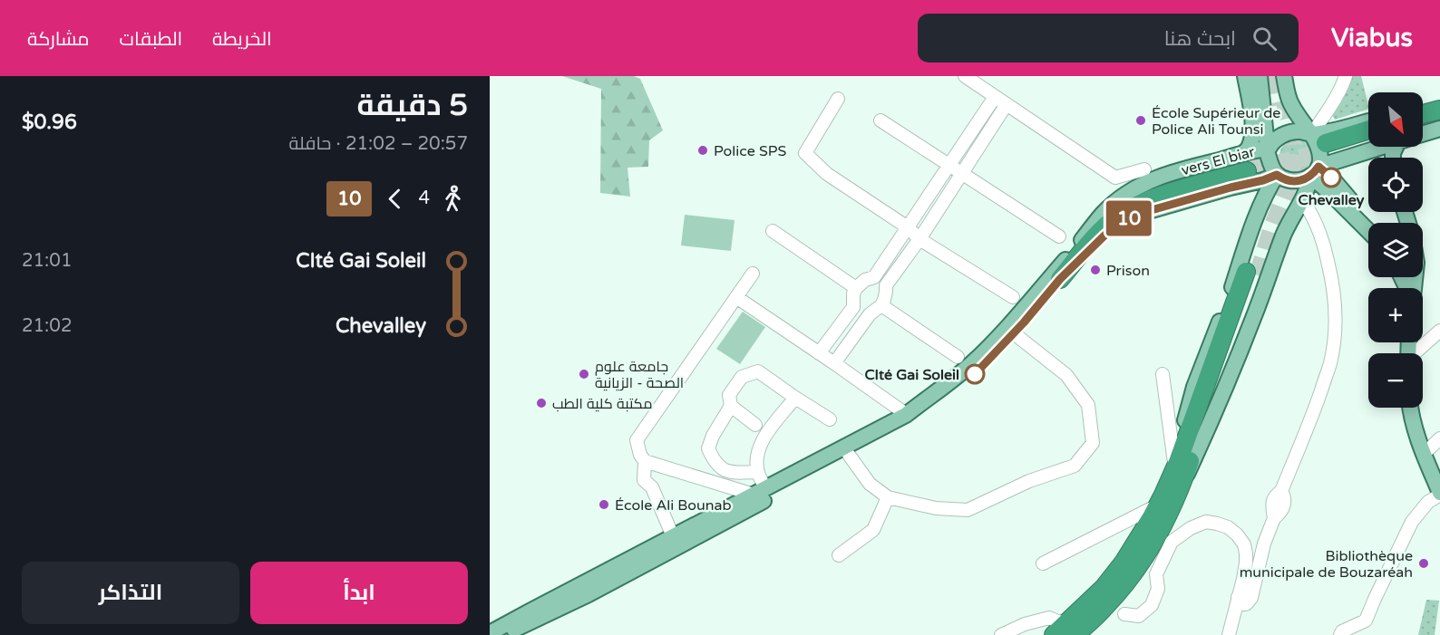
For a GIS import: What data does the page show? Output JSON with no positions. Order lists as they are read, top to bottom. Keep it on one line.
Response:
{"streets":{"main road":["vers El biar"]},"places":["École Supérieur de Police Ali Tounsi","Police SPS","Chevalley","Prison","جامعة علوم الصحة - الزيانية","CIté Gai Soleil","مكتبة كلية الطب","École Ali Bounab","Bibliothèque municipale de Bouzaréah"],"lines":["bus line 10"],"north":"bottom right","page":{"header":"Viabus","search":"ابحث هنا","nav":["الخريطة","الطبقات","مشاركة"],"on_map":"10","heading":["5 دقيقة","20:57 – 21:02 · حافلة","$0.96"],"map_buttons":["+","−"],"legs":["4","10"],"list":[{"name":"CIté Gai Soleil","value":"21:01"},{"name":"Chevalley","value":"21:02"}],"buttons":["ابدأ","التذاكر"]}}
